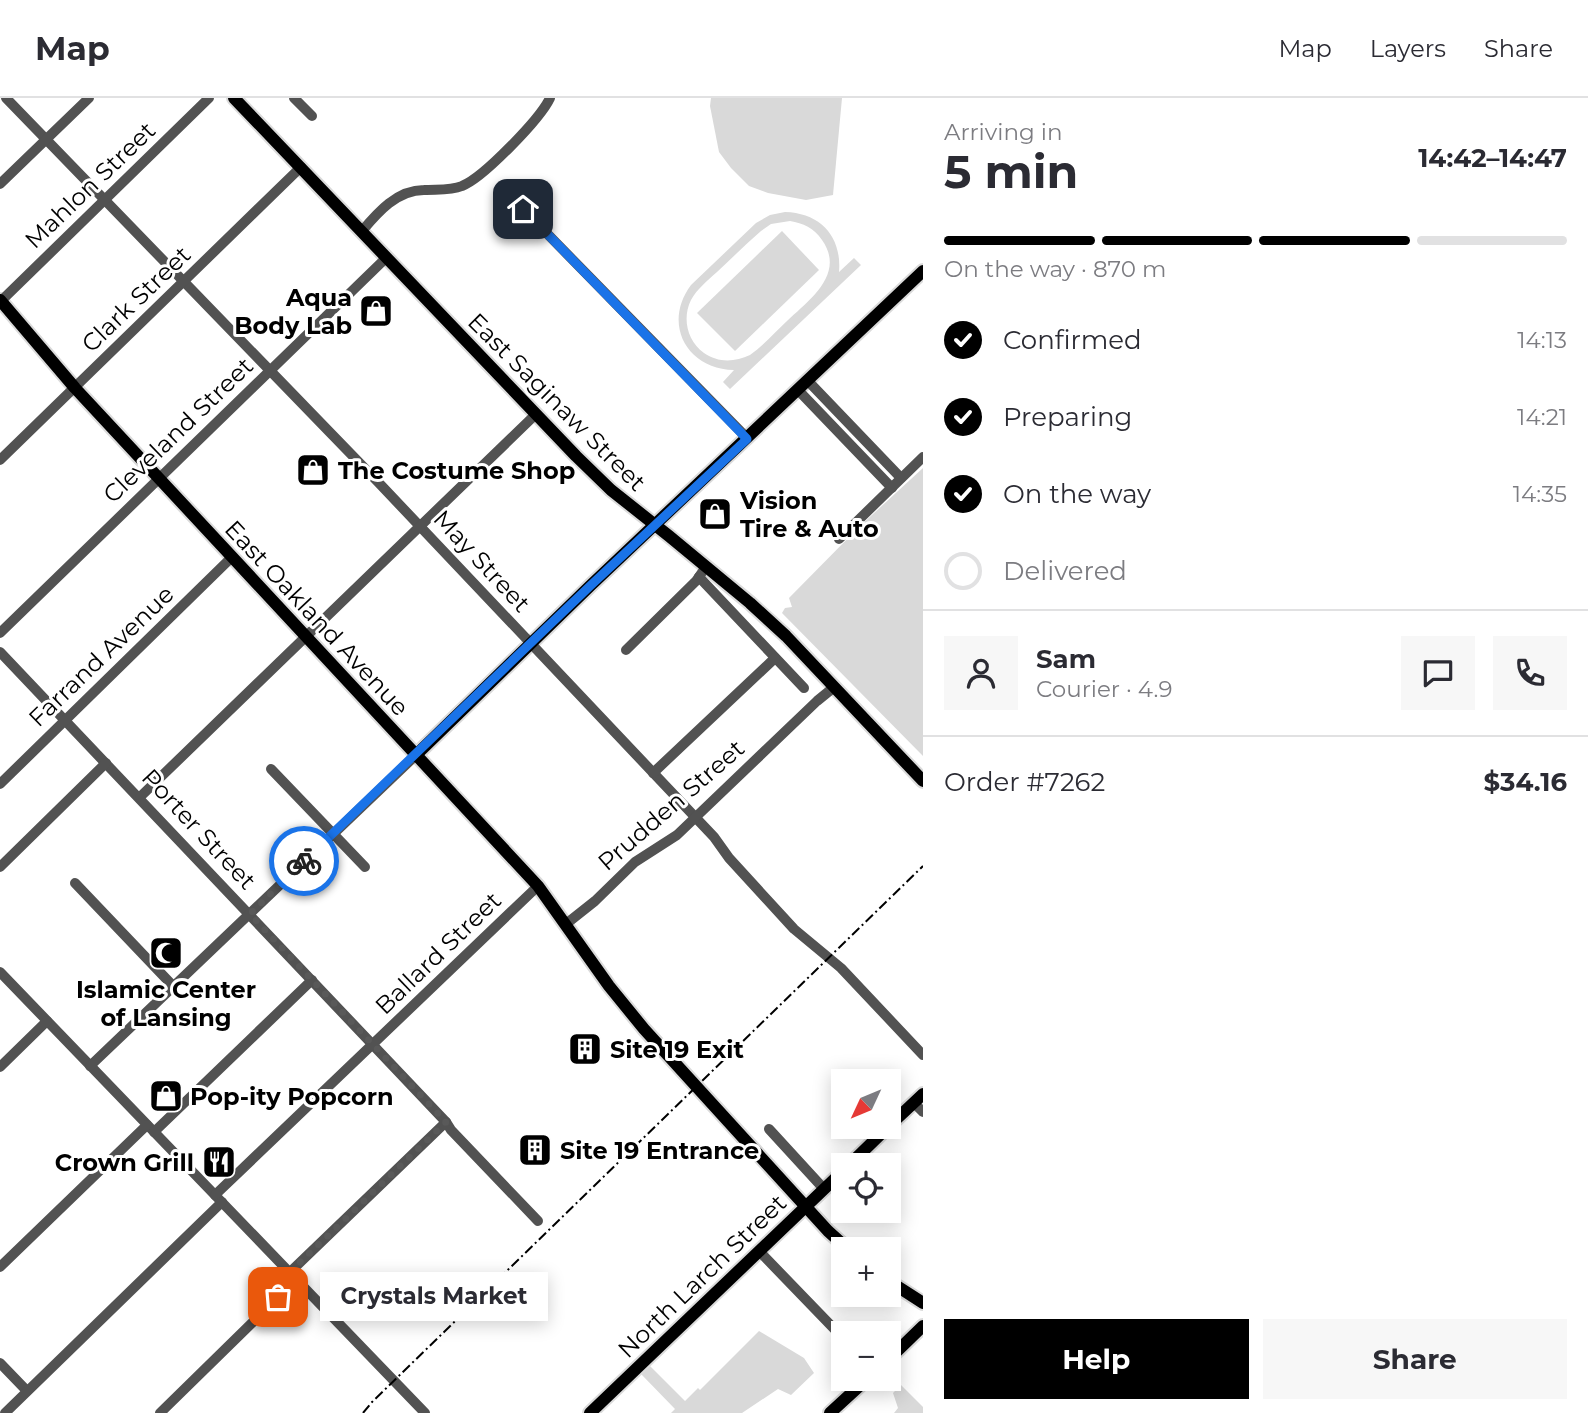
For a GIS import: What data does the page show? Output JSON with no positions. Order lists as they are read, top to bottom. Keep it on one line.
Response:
{"streets":{"main road":["East Saginaw Street","East Oakland Avenue","North Larch Street"],"street":["Mahlon Street","Clark Street","Cleveland Street","May Street","Farrand Avenue","Prudden Street","Porter Street","Ballard Street"]},"crossings":[["Mahlon Street","May Street"],["Mahlon Street","East Oakland Avenue"],["Clark Street","East Saginaw Street"],["Clark Street","May Street"],["Clark Street","East Oakland Avenue"],["East Saginaw Street","Cleveland Street"],["East Saginaw Street","Prudden Street"],["Cleveland Street","May Street"],["Cleveland Street","East Oakland Avenue"],["May Street","Prudden Street"],["East Oakland Avenue","Farrand Avenue"],["East Oakland Avenue","Prudden Street"],["East Oakland Avenue","Ballard Street"],["East Oakland Avenue","North Larch Street"],["Farrand Avenue","Porter Street"],["Porter Street","Ballard Street"]],"places":{"shop":["Aqua Body Lab","The Costume Shop","Vision Tire & Auto","Pop-ity Popcorn"],"mosque":["Islamic Center of Lansing"],"building":["Site 19 Exit","Site 19 Entrance"],"restaurant":["Crown Grill"],"other":["Crystals Market"]},"north":"bottom left","page":{"header":"Map","nav":["Map","Layers","Share"],"heading":["5 min","Arriving in","14:42–14:47"],"panel":["Sam","Courier · 4.9","Order #7262","$34.16"],"bar":"On the way · 870 m","list":[["Confirmed","14:13"],["Preparing","14:21"],["On the way","14:35"],"Delivered"],"map_buttons":["+","−"],"bubble":"Crystals Market","buttons":["Help","Share"]}}
